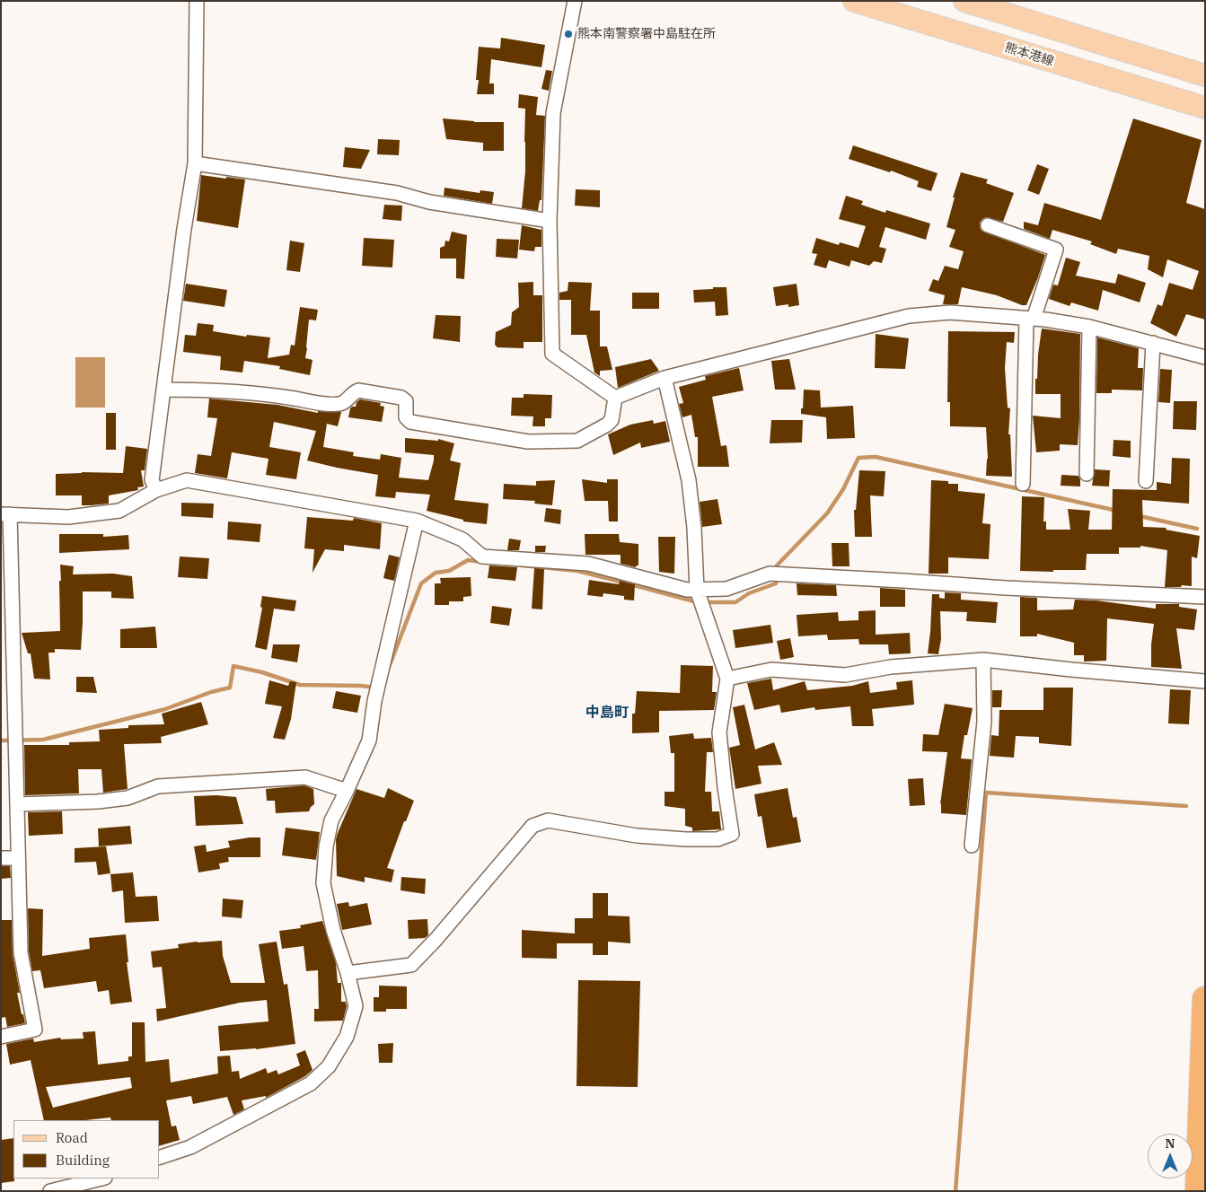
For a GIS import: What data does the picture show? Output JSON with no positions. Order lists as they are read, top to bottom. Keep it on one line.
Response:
{"streets":{"main road":["熊本港線"]},"districts":["中島町"],"places":["熊本南警察署中島駐在所"],"legend":["Road","Building"],"north":"top"}
